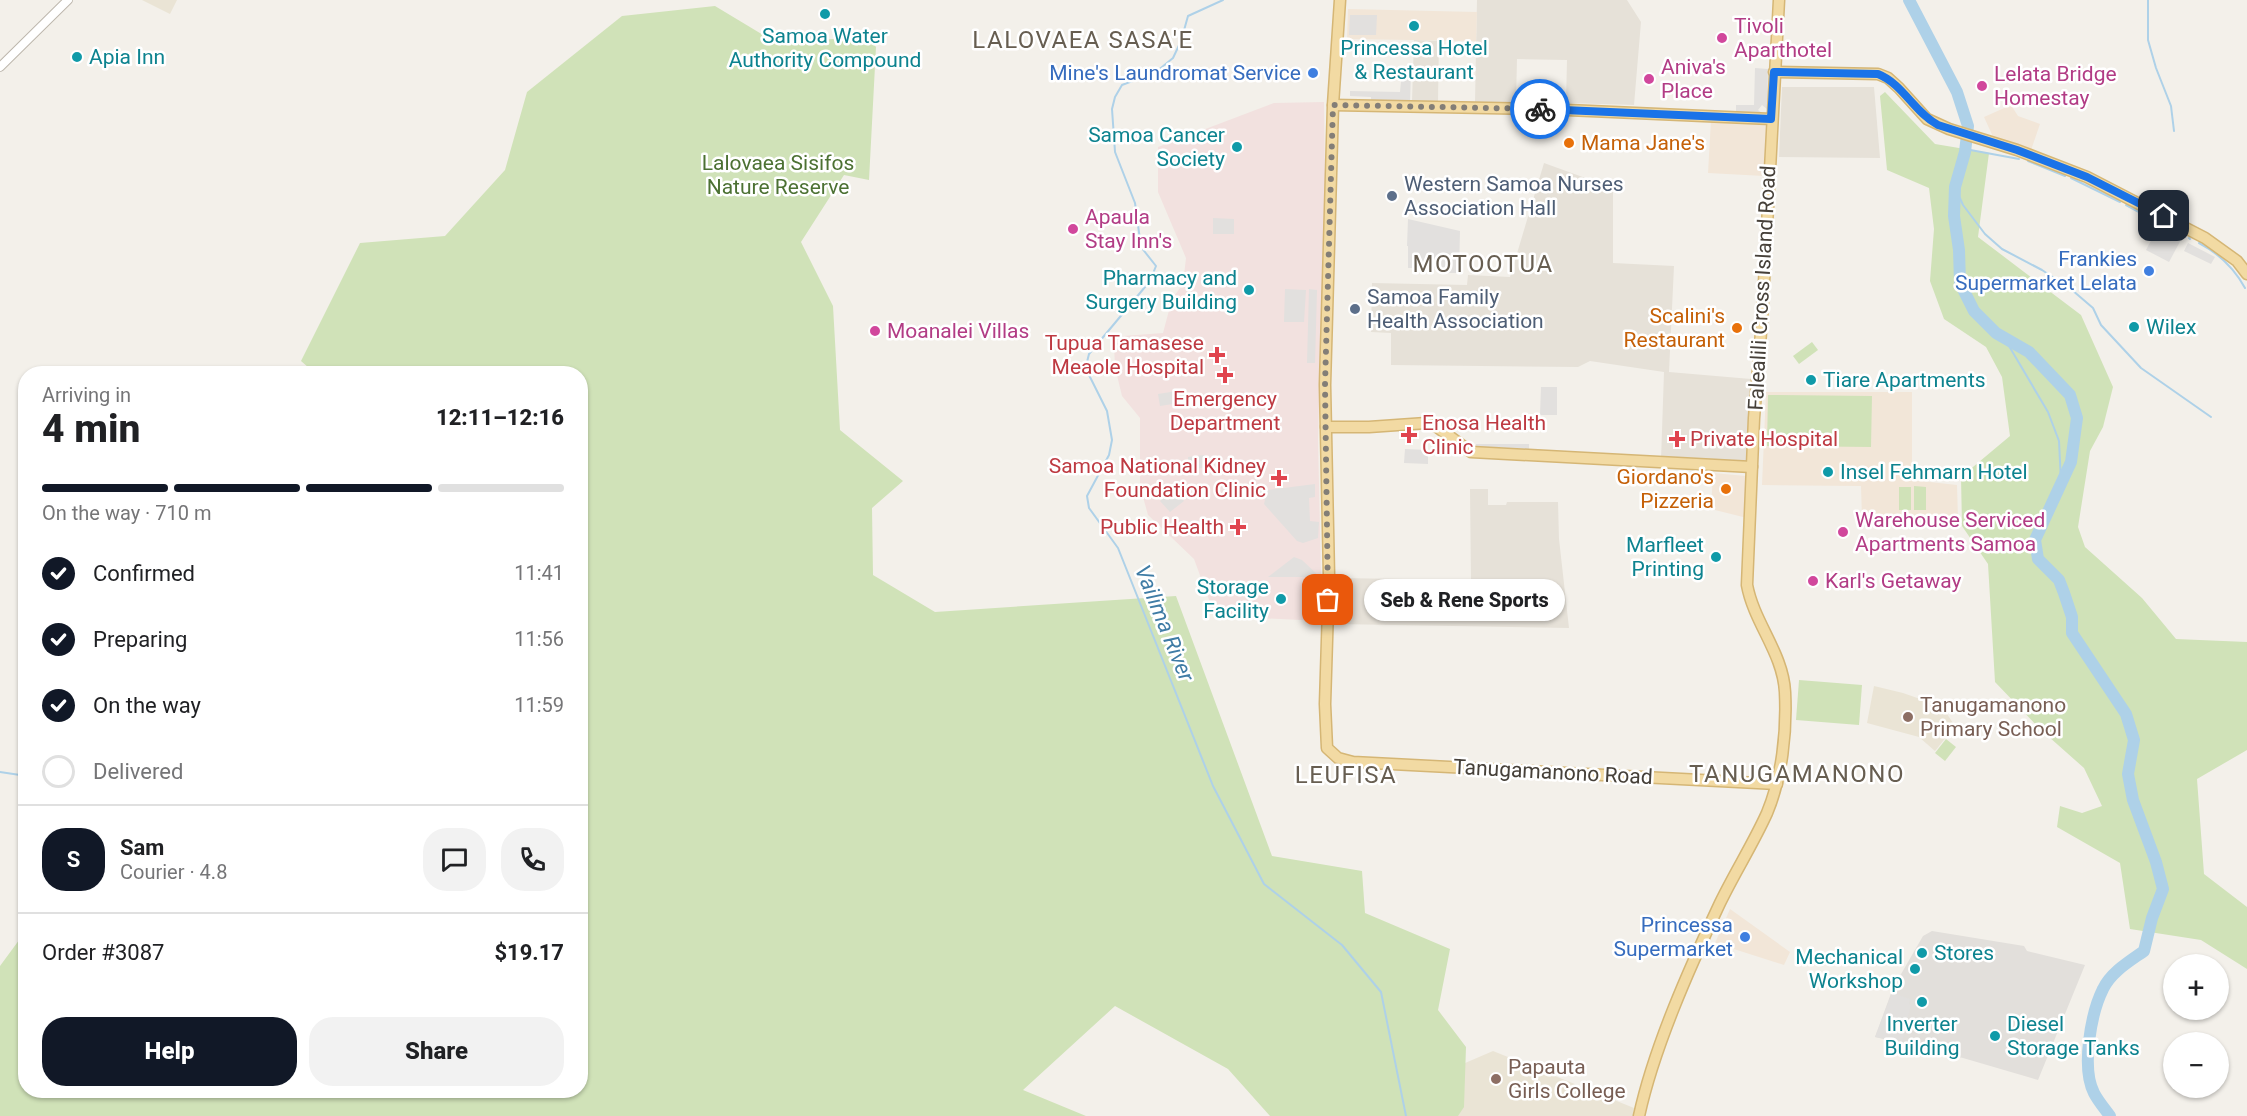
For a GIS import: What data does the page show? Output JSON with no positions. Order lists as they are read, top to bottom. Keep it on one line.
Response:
{"streets":{"main road":["Falealili Cross Island Road","Tanugamanono Road"]},"crossings":[["Falealili Cross Island Road","Tanugamanono Road"]],"districts":["LALOVAEA SASA'E","MOTOOTUA","TANUGAMANONO","LEUFISA"],"water":["Vailima River"],"parks":["Lalovaea Sisifos Nature Reserve"],"places":{"other":["Samoa Water Authority Compound","Princessa Hotel & Restaurant","Tivoli Aparthotel","Apia Inn","Mine's Laundromat Service","Aniva's Place","Lelata Bridge Homestay","Mama Jane's","Samoa Cancer Society","Western Samoa Nurses Association Hall","Apaula Stay Inn's","Frankies Supermarket Lelata","Pharmacy and Surgery Building","Samoa Family Health Association","Wilex","Scalini's Restaurant","Moanalei Villas","Tiare Apartments","Insel Fehmarn Hotel","Giordano's Pizzeria","Warehouse Serviced Apartments Samoa","Marfleet Printing","Karl's Getaway","Storage Facility","Seb & Rene Sports","Tanugamanono Primary School","Princessa Supermarket","Stores","Mechanical Workshop","Inverter Building","Diesel Storage Tanks","Papauta Girls College"],"health":["Tupua Tamasese Meaole Hospital","Emergency Department","Enosa Health Clinic","Private Hospital","Samoa National Kidney Foundation Clinic","Public Health"]},"page":{"heading":["4 min","Arriving in","12:11–12:16"],"panel":["Sam","Courier · 4.8","Order #3087","$19.17"],"bar":"On the way · 710 m","list":[["Confirmed","11:41"],["Preparing","11:56"],["On the way","11:59"],"Delivered"],"bubble":"Seb & Rene Sports","round":"S","map_buttons":["+","−"],"buttons":["Help","Share"]}}
